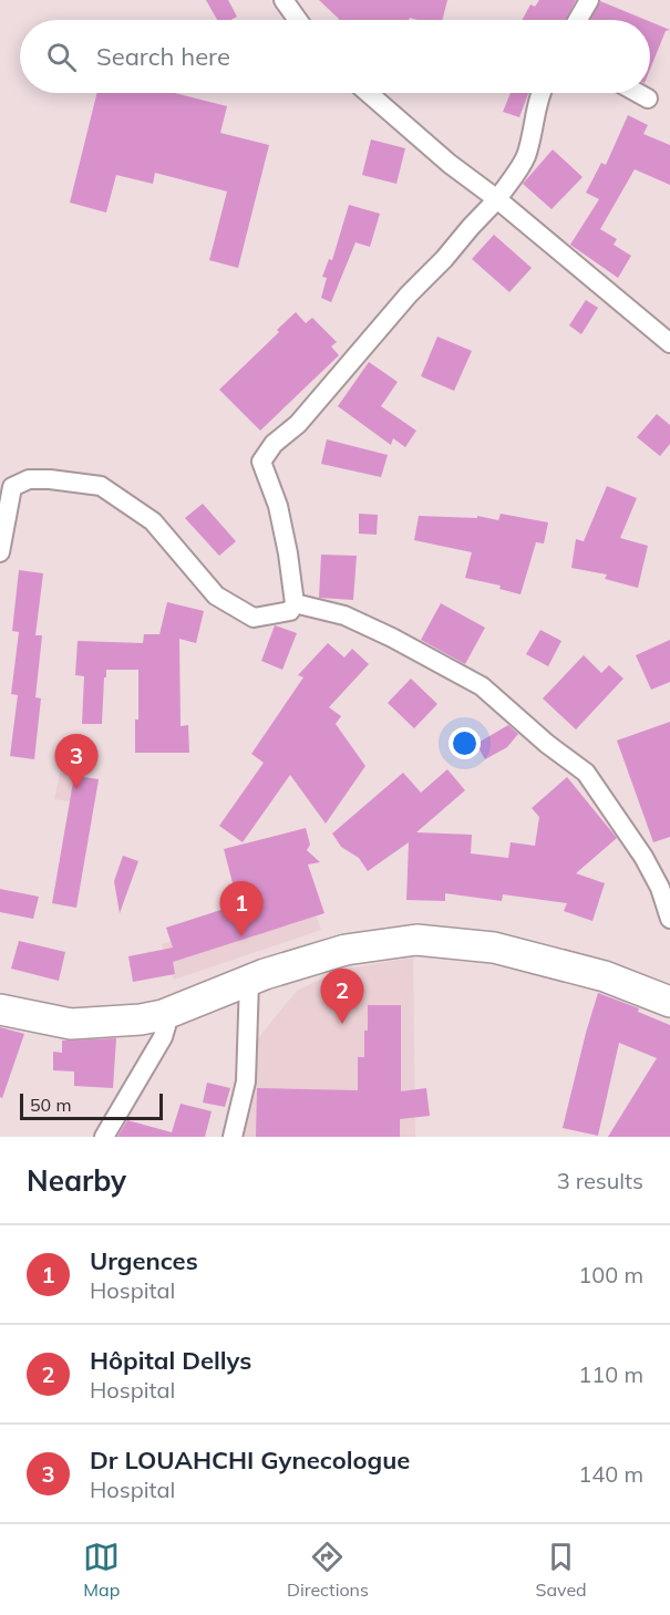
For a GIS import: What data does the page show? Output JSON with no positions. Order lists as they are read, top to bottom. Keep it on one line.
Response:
{"scale_bar":"50 m","page":{"search":"Search here","pins":["3","1","2"],"scale":"50 m","heading":["Nearby","3 results"],"list":[{"mark":"1","name":"Urgences","note":"Hospital","value":"100 m"},{"mark":"2","name":"Hôpital Dellys","note":"Hospital","value":"110 m"},{"mark":"3","name":"Dr LOUAHCHI Gynecologue","note":"Hospital","value":"140 m"}],"nav":["Map","Directions","Saved"]}}
